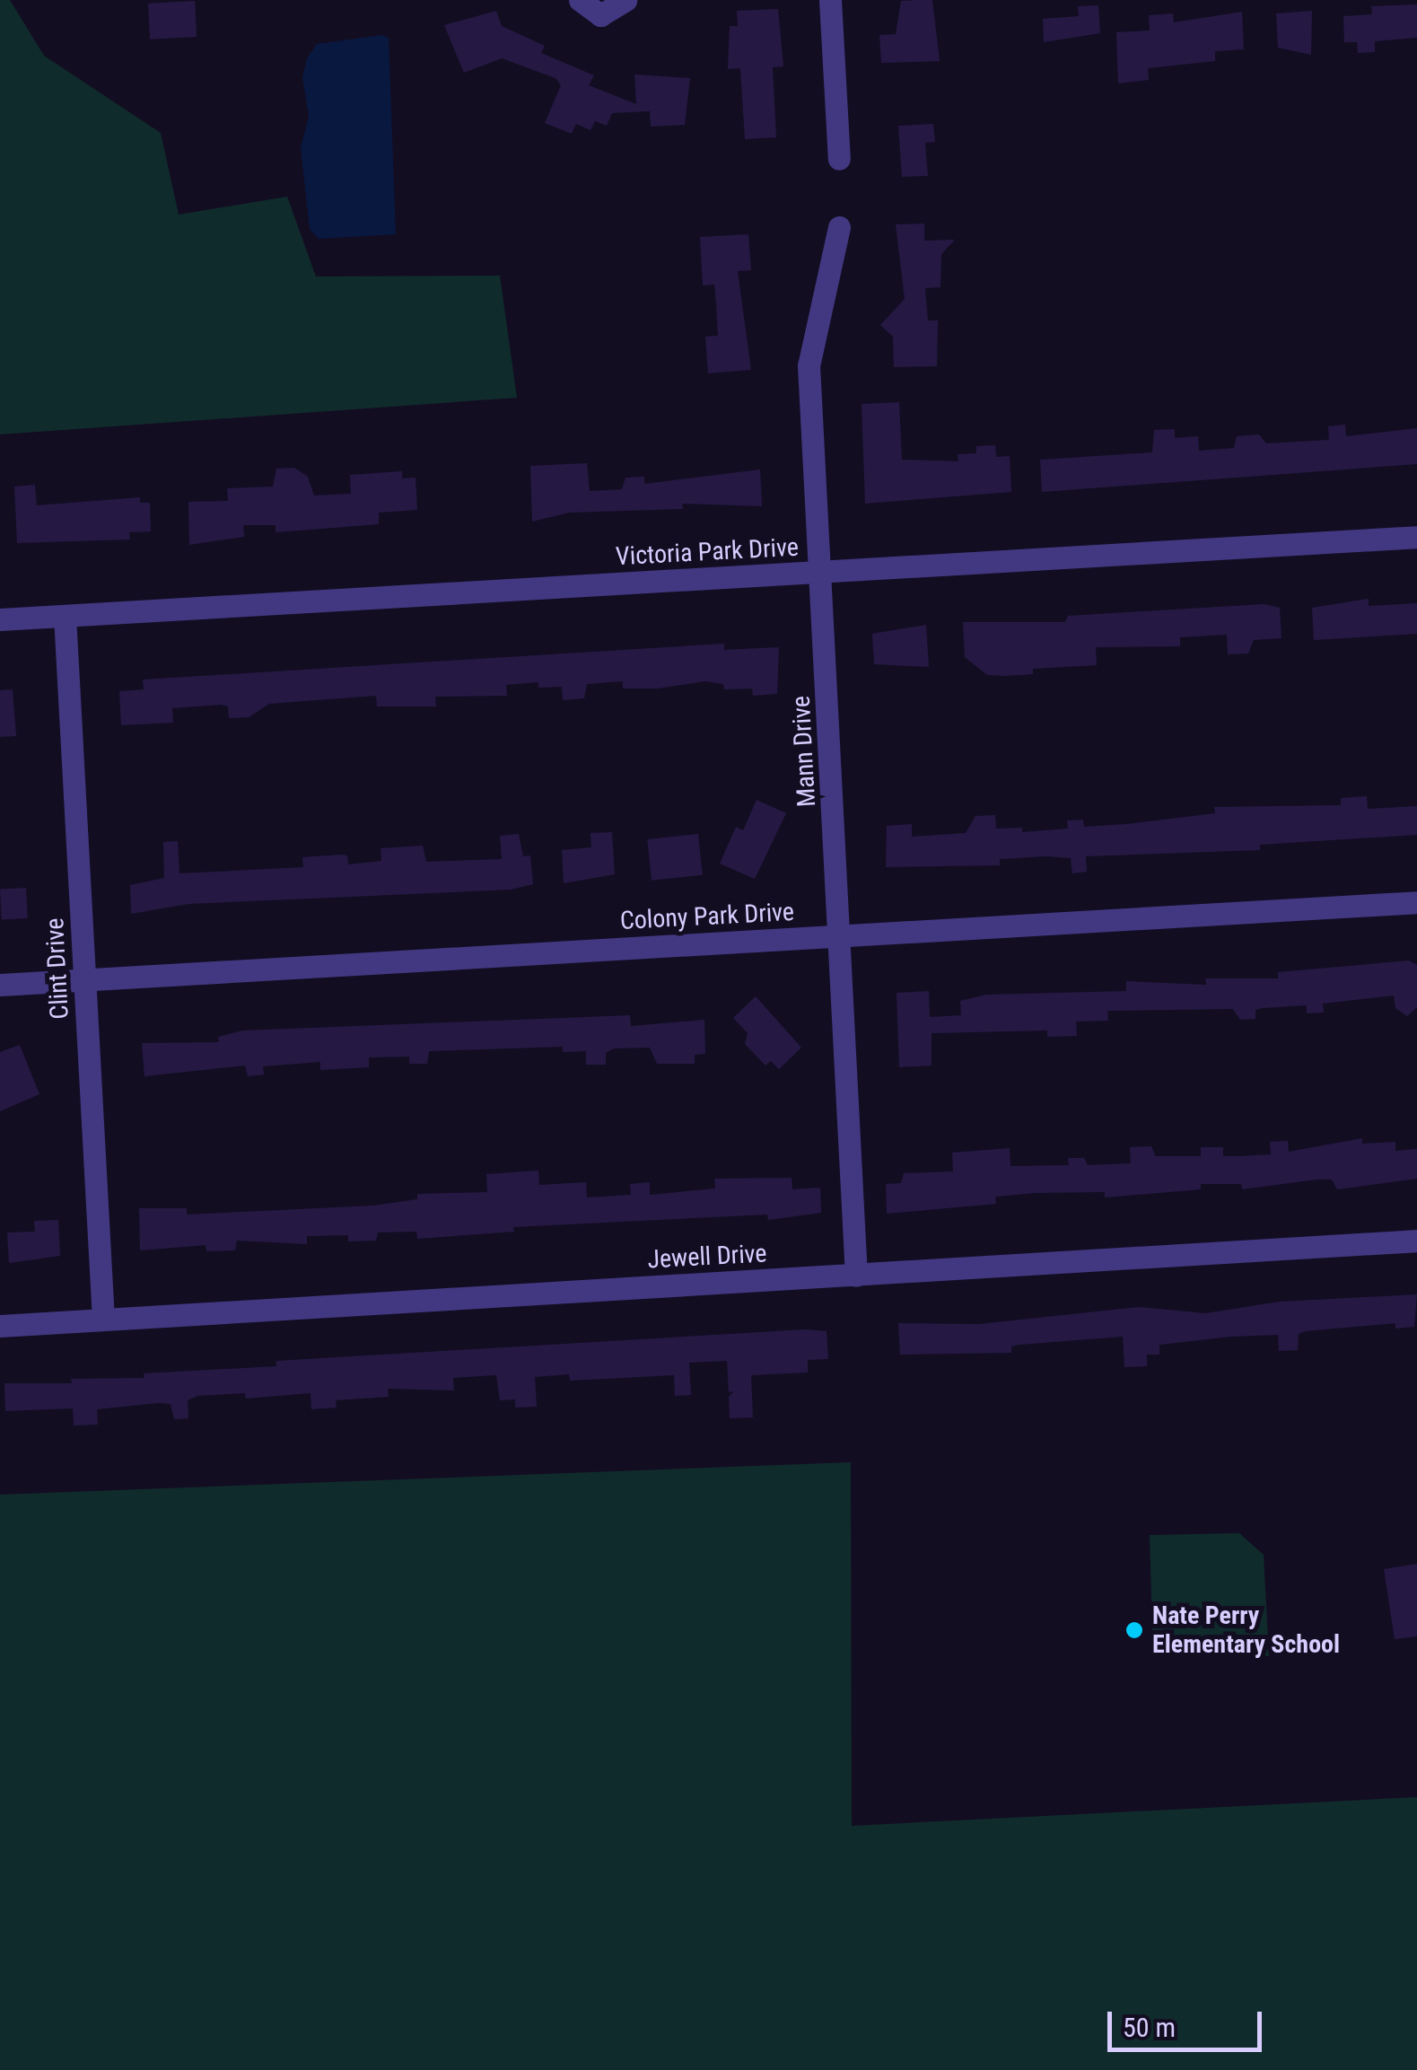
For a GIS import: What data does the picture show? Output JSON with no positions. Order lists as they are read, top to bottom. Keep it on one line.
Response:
{"streets":{"street":["Victoria Park Drive","Mann Drive","Colony Park Drive","Clint Drive","Jewell Drive"]},"crossings":[["Victoria Park Drive","Mann Drive"],["Victoria Park Drive","Clint Drive"],["Mann Drive","Colony Park Drive"],["Mann Drive","Jewell Drive"],["Colony Park Drive","Clint Drive"],["Clint Drive","Jewell Drive"]],"places":["Nate Perry Elementary School"],"scale_bar":"50 m"}
